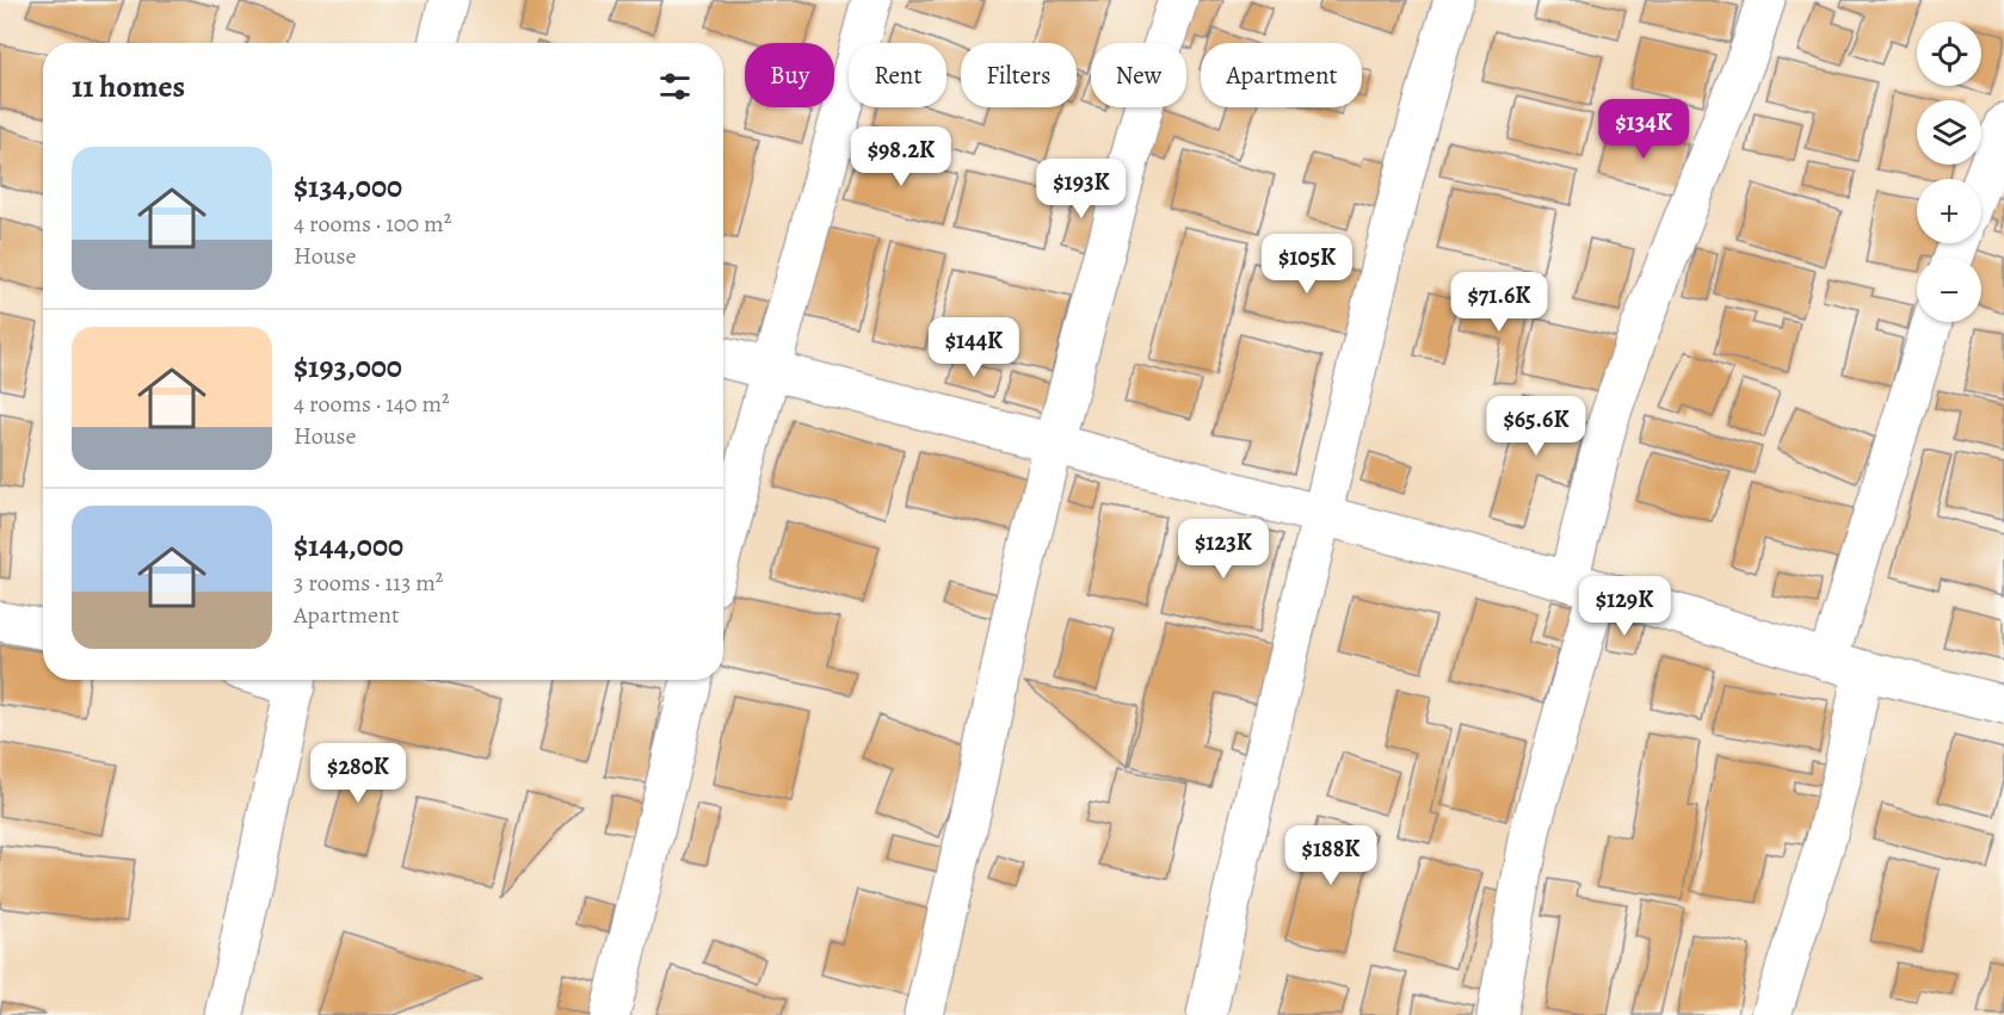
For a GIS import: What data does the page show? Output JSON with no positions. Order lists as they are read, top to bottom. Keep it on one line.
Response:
{"page":{"map_buttons":["+","−"],"chip":["Buy","Rent","Filters","New","Apartment"],"heading":"11 homes","price":["$134K","$98.2K","$193K","$105K","$71.6K","$144K","$65.6K","$123K","$129K","$280K","$188K"],"list":[{"name":"$134,000","note":"4 rooms · 100 m² · House"},{"name":"$193,000","note":"4 rooms · 140 m² · House"},{"name":"$144,000","note":"3 rooms · 113 m² · Apartment"}]}}
